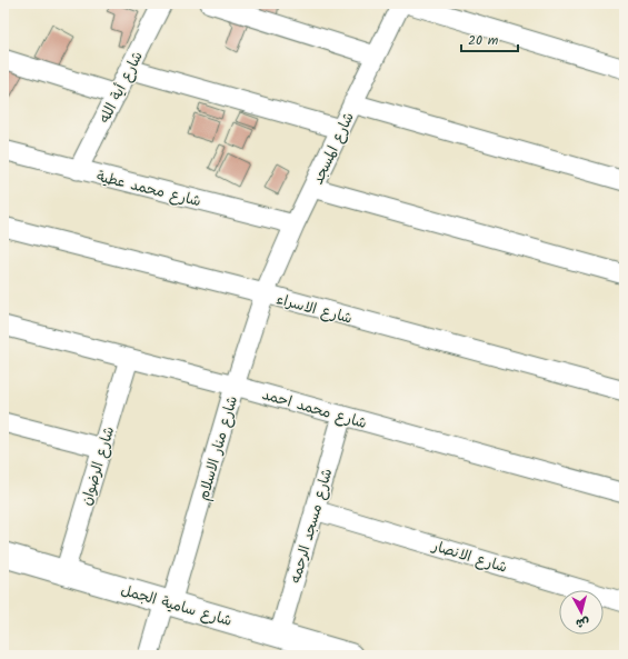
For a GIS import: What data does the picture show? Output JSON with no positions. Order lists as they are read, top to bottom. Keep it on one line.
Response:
{"streets":{"street":["شارع أية الله","شارع المسجد","شارع محمد عطية","شارع الاسراء","شارع محمد احمد","شارع منار الاسلام","شارع الرضوان","شارع مسجد الرحمه","شارع الانصار","شارع سامية الجمل"]},"crossings":[["شارع أية الله","شارع محمد عطية"],["شارع المسجد","شارع محمد عطية"],["شارع المسجد","شارع الاسراء"],["شارع المسجد","شارع منار الاسلام"],["شارع الاسراء","شارع منار الاسلام"],["شارع محمد احمد","شارع منار الاسلام"],["شارع محمد احمد","شارع الرضوان"],["شارع محمد احمد","شارع مسجد الرحمه"],["شارع منار الاسلام","شارع سامية الجمل"],["شارع الرضوان","شارع سامية الجمل"],["شارع مسجد الرحمه","شارع الانصار"],["شارع مسجد الرحمه","شارع سامية الجمل"]],"scale_bar":"20 m","north":"bottom"}
